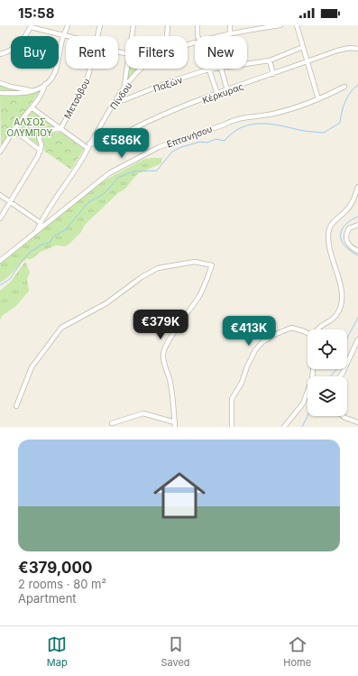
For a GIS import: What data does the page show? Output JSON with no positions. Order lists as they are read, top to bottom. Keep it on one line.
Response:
{"streets":{"street":["Παξών","Κέρκυρας","Πίνδου","Μετσόβου","Επτανήσου"]},"crossings":[["Παξών","Πίνδου"],["Κέρκυρας","Πίνδου"],["Πίνδου","Επτανήσου"]],"parks":["ΑΛΣΟΣ ΟΛΥΜΠΟΥ"],"page":{"status":"15:58","chip":["Buy","Rent","Filters","New"],"price":["€586K","€379K","€413K"],"list":[{"name":"€379,000","note":"2 rooms · 80 m² · Apartment"}],"tabs":["Map","Saved","Home"]}}
